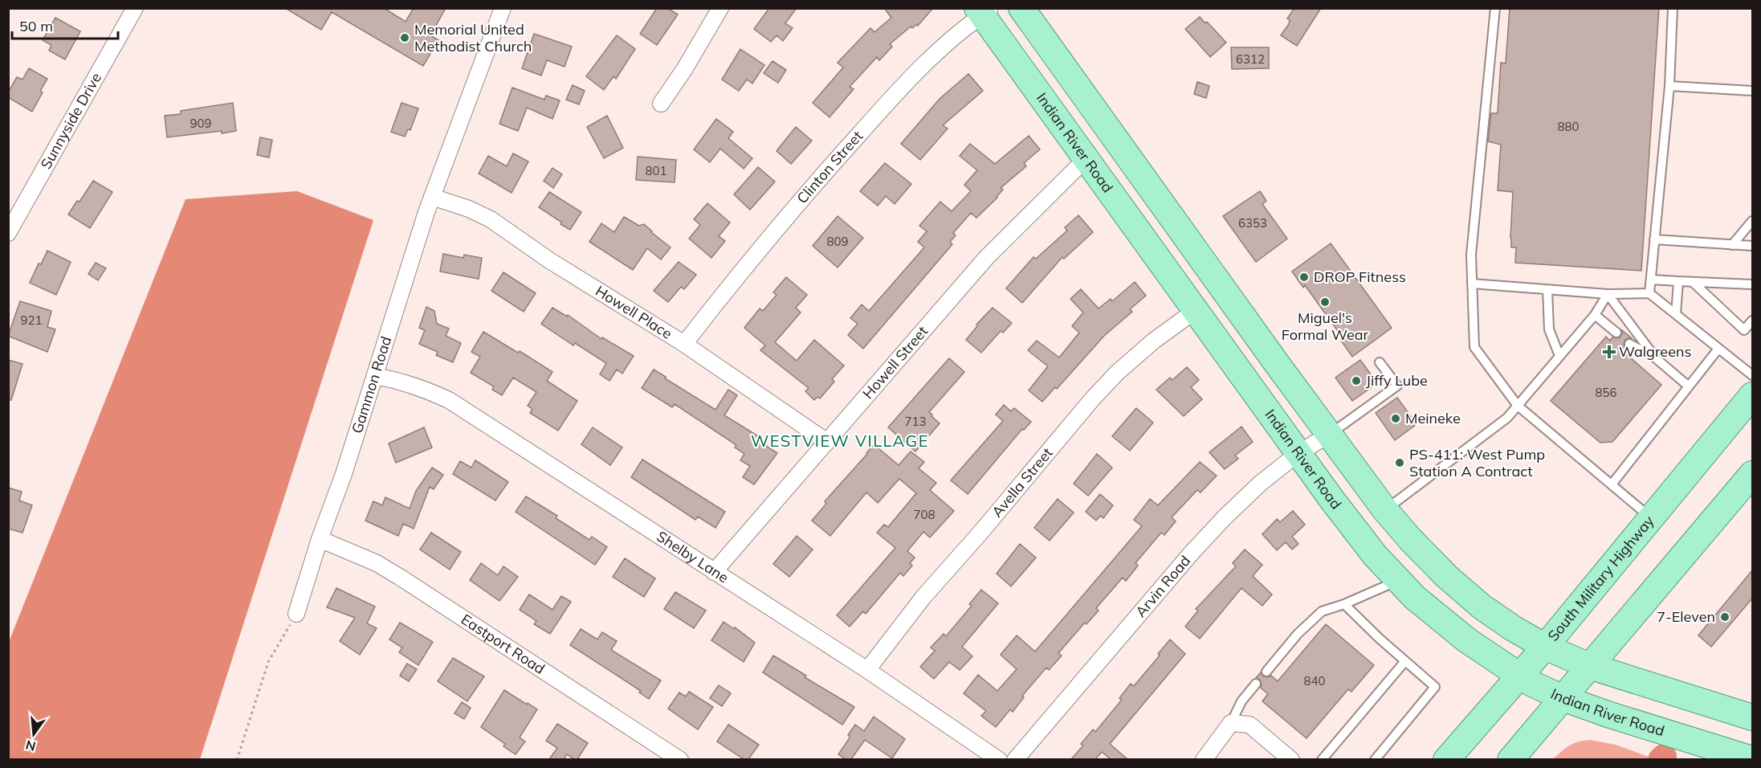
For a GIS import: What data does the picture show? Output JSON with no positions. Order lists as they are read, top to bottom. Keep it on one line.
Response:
{"streets":{"main road":["Indian River Road","South Military Highway"],"street":["Sunnyside Drive","Clinton Street","Howell Place","Howell Street","Gammon Road","Avella Street","Shelby Lane","Arvin Road","Eastport Road"]},"crossings":[["Indian River Road","Clinton Street"],["Indian River Road","Howell Street"],["Indian River Road","Avella Street"],["Indian River Road","South Military Highway"],["Indian River Road","Arvin Road"],["Clinton Street","Howell Place"],["Howell Place","Howell Street"],["Howell Place","Gammon Road"],["Howell Street","Shelby Lane"],["Gammon Road","Shelby Lane"],["Gammon Road","Eastport Road"],["Avella Street","Shelby Lane"]],"districts":["WESTVIEW VILLAGE"],"places":{"other":["Memorial United Methodist Church","DROP Fitness","Miguel's Formal Wear","Jiffy Lube","Meineke","PS-411: West Pump Station A Contract","7-Eleven"],"health":["Walgreens"]},"house_numbers":["6312","909","880","801","6353","809","921","856","713","708","840"],"scale_bar":"50 m","north":"bottom"}
